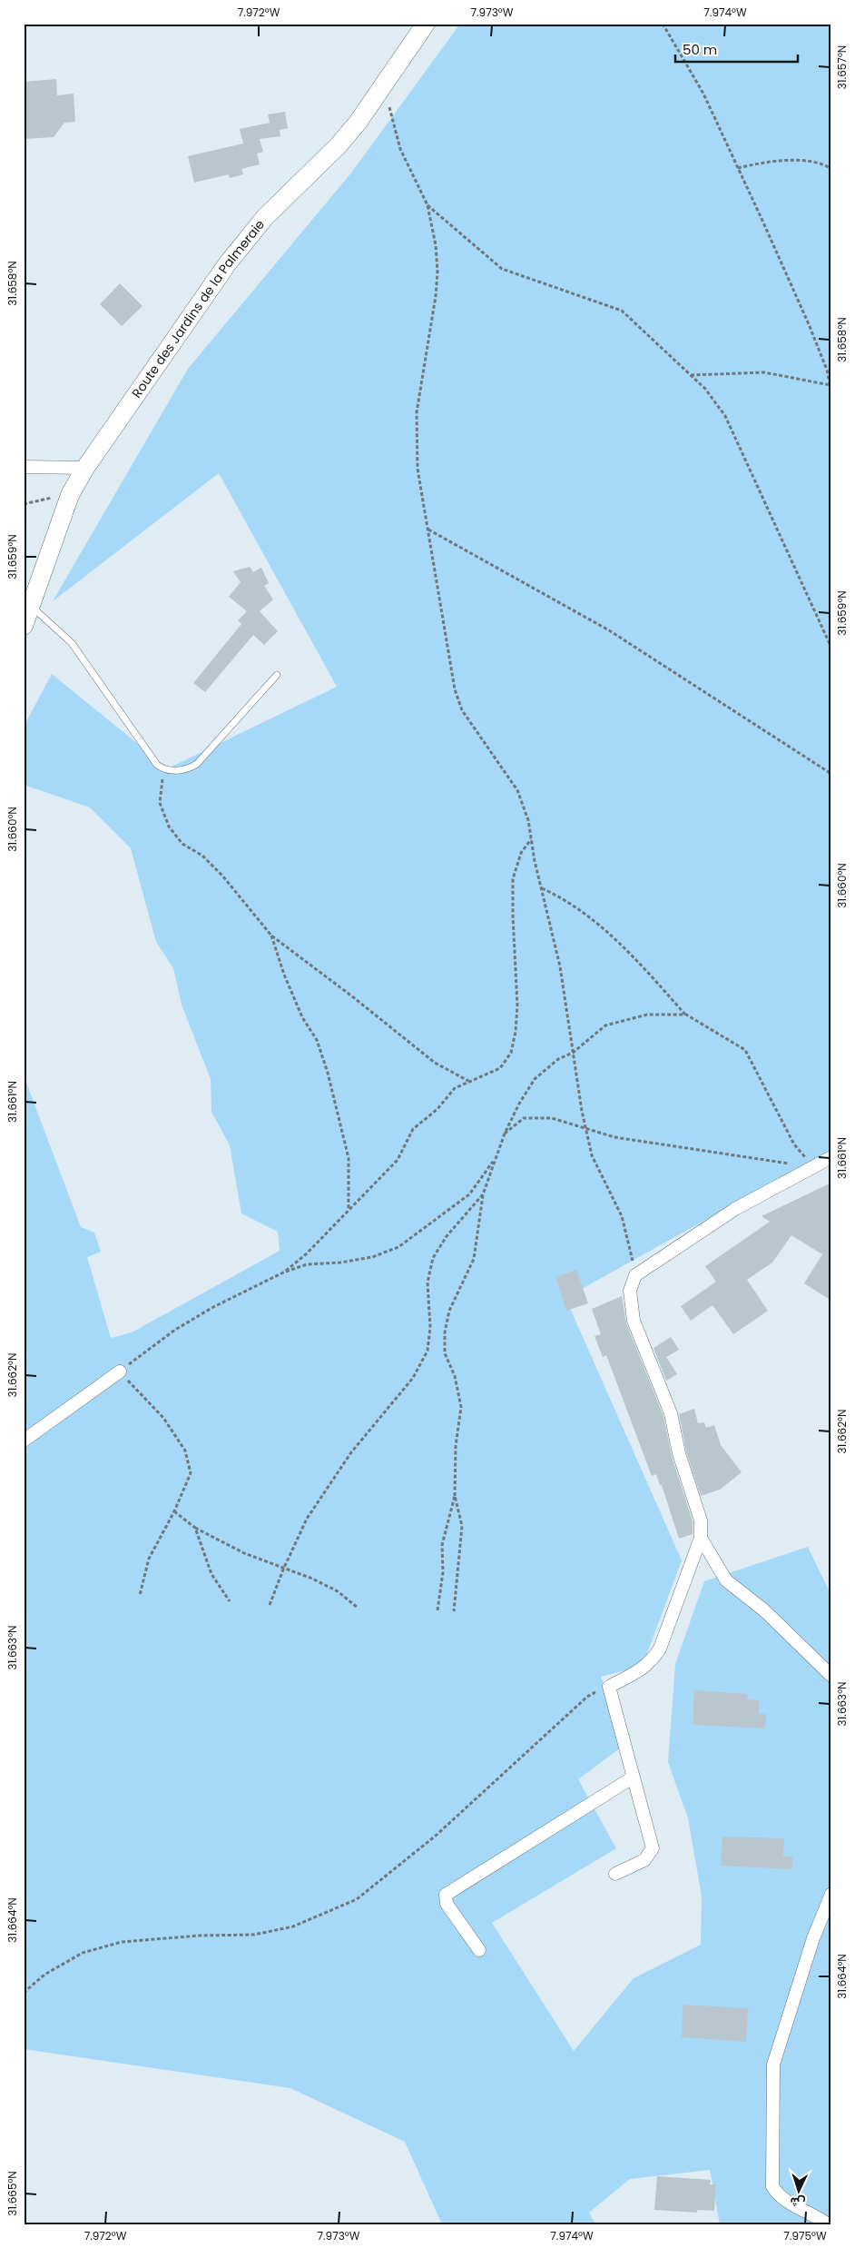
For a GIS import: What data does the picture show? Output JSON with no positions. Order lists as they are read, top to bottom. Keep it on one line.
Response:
{"streets":{"street":["Route des Jardins de la Palmeraie"]},"scale_bar":"50 m","north":"bottom","coordinates":["7.972°W","7.973°W","7.974°W","31.657°N","31.658°N","31.659°N","31.660°N","31.661°N","31.662°N","31.663°N","31.664°N","31.665°N","7.975°W"]}
